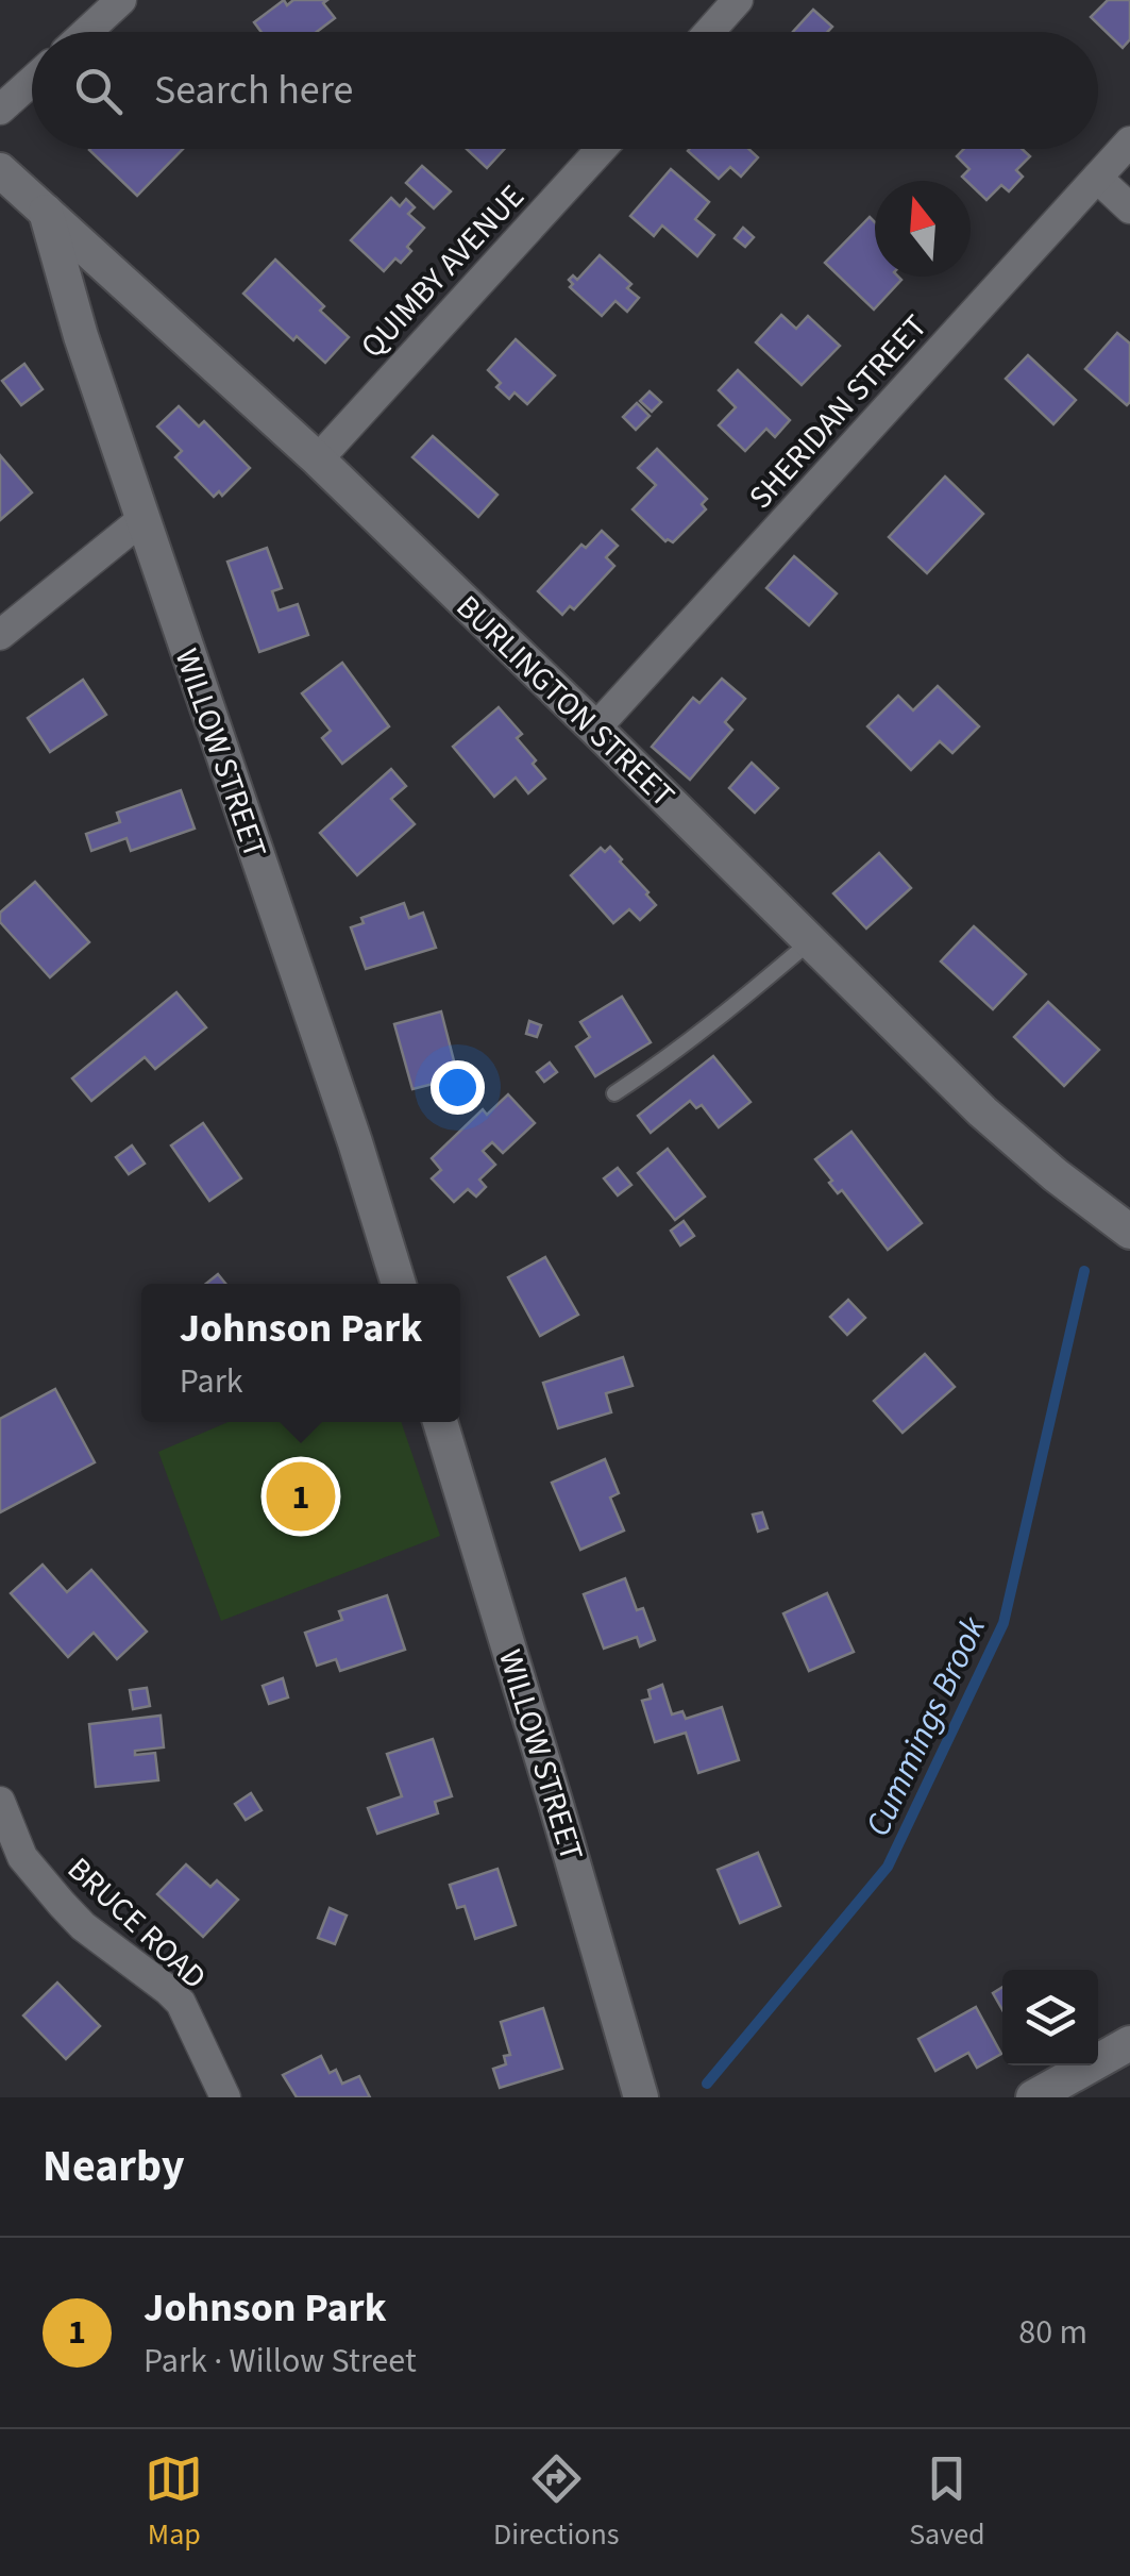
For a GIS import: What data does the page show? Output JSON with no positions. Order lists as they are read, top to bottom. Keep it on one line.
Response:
{"streets":{"street":["QUIMBY AVENUE","SHERIDAN STREET","BURLINGTON STREET","WILLOW STREET","BRUCE ROAD"]},"crossings":[["QUIMBY AVENUE","BURLINGTON STREET"],["SHERIDAN STREET","BURLINGTON STREET"],["BURLINGTON STREET","WILLOW STREET"]],"water":["Cummings Brook"],"north":"top","page":{"search":"Search here","popup":["Johnson Park","Park"],"pins":"1","heading":"Nearby","list":[{"mark":"1","name":"Johnson Park","note":"Park · Willow Street","value":"80 m"}],"nav":["Map","Directions","Saved"]}}
